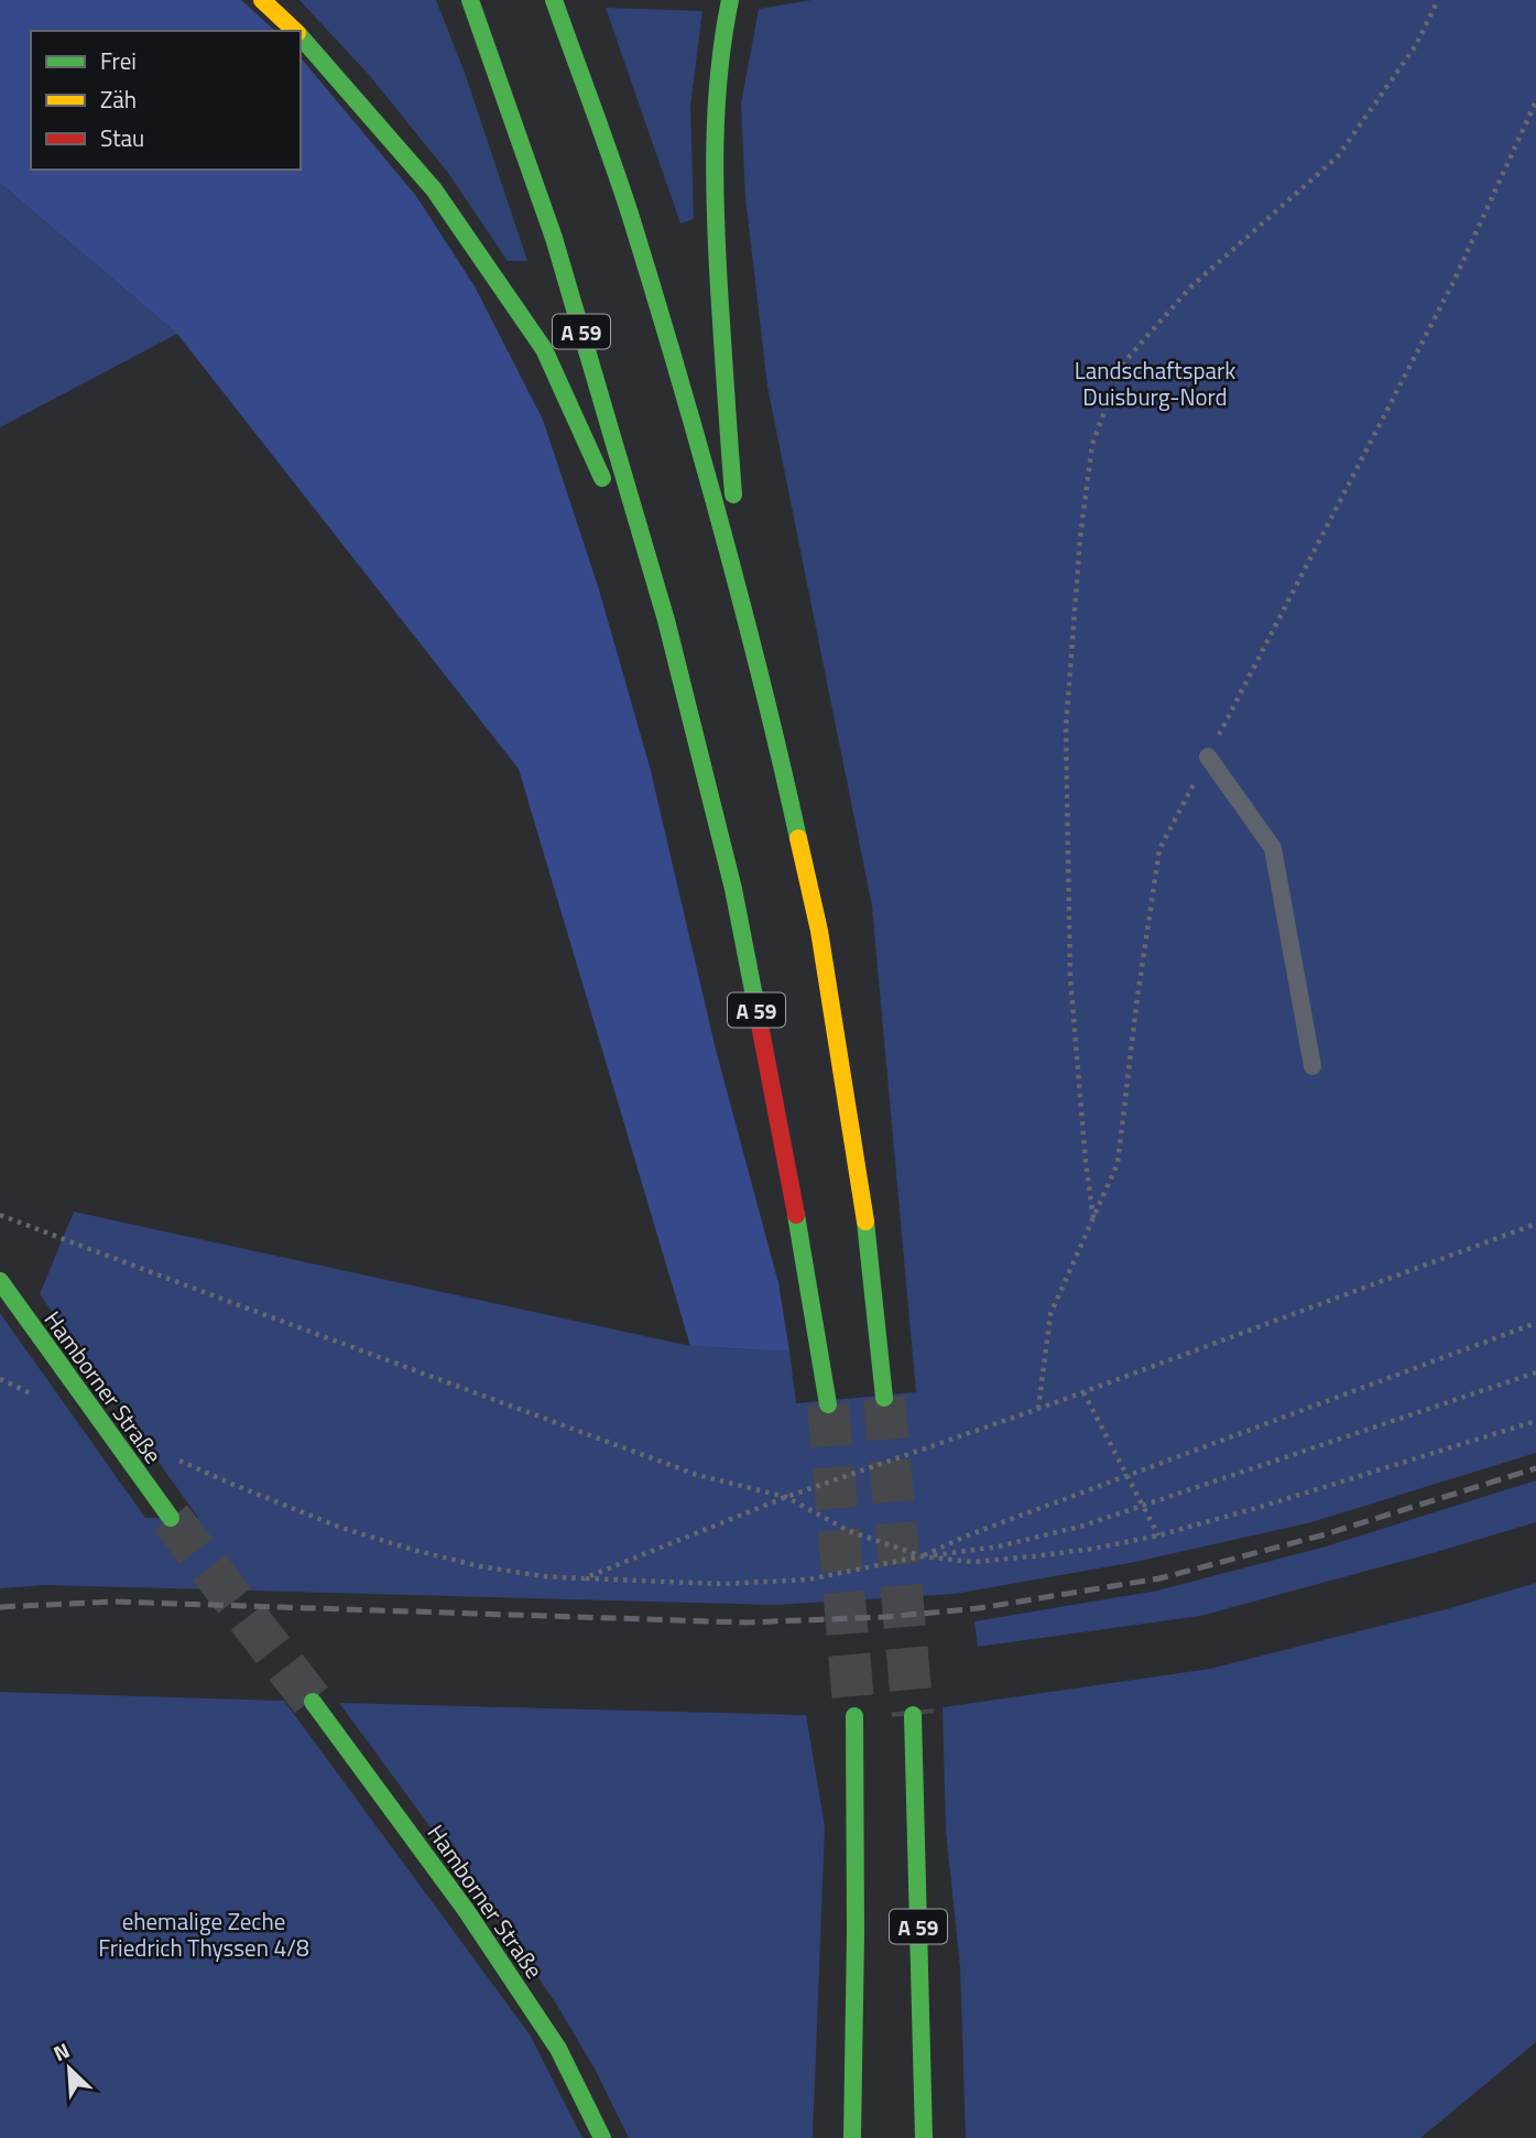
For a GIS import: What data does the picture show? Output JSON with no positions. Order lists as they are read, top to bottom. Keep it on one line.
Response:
{"streets":{"main road":["A 59","Hamborner Straße"]},"parks":["Landschaftspark Duisburg-Nord","ehemalige Zeche Friedrich Thyssen 4/8"],"legend":["Frei","Zäh","Stau"],"north":"top left"}
